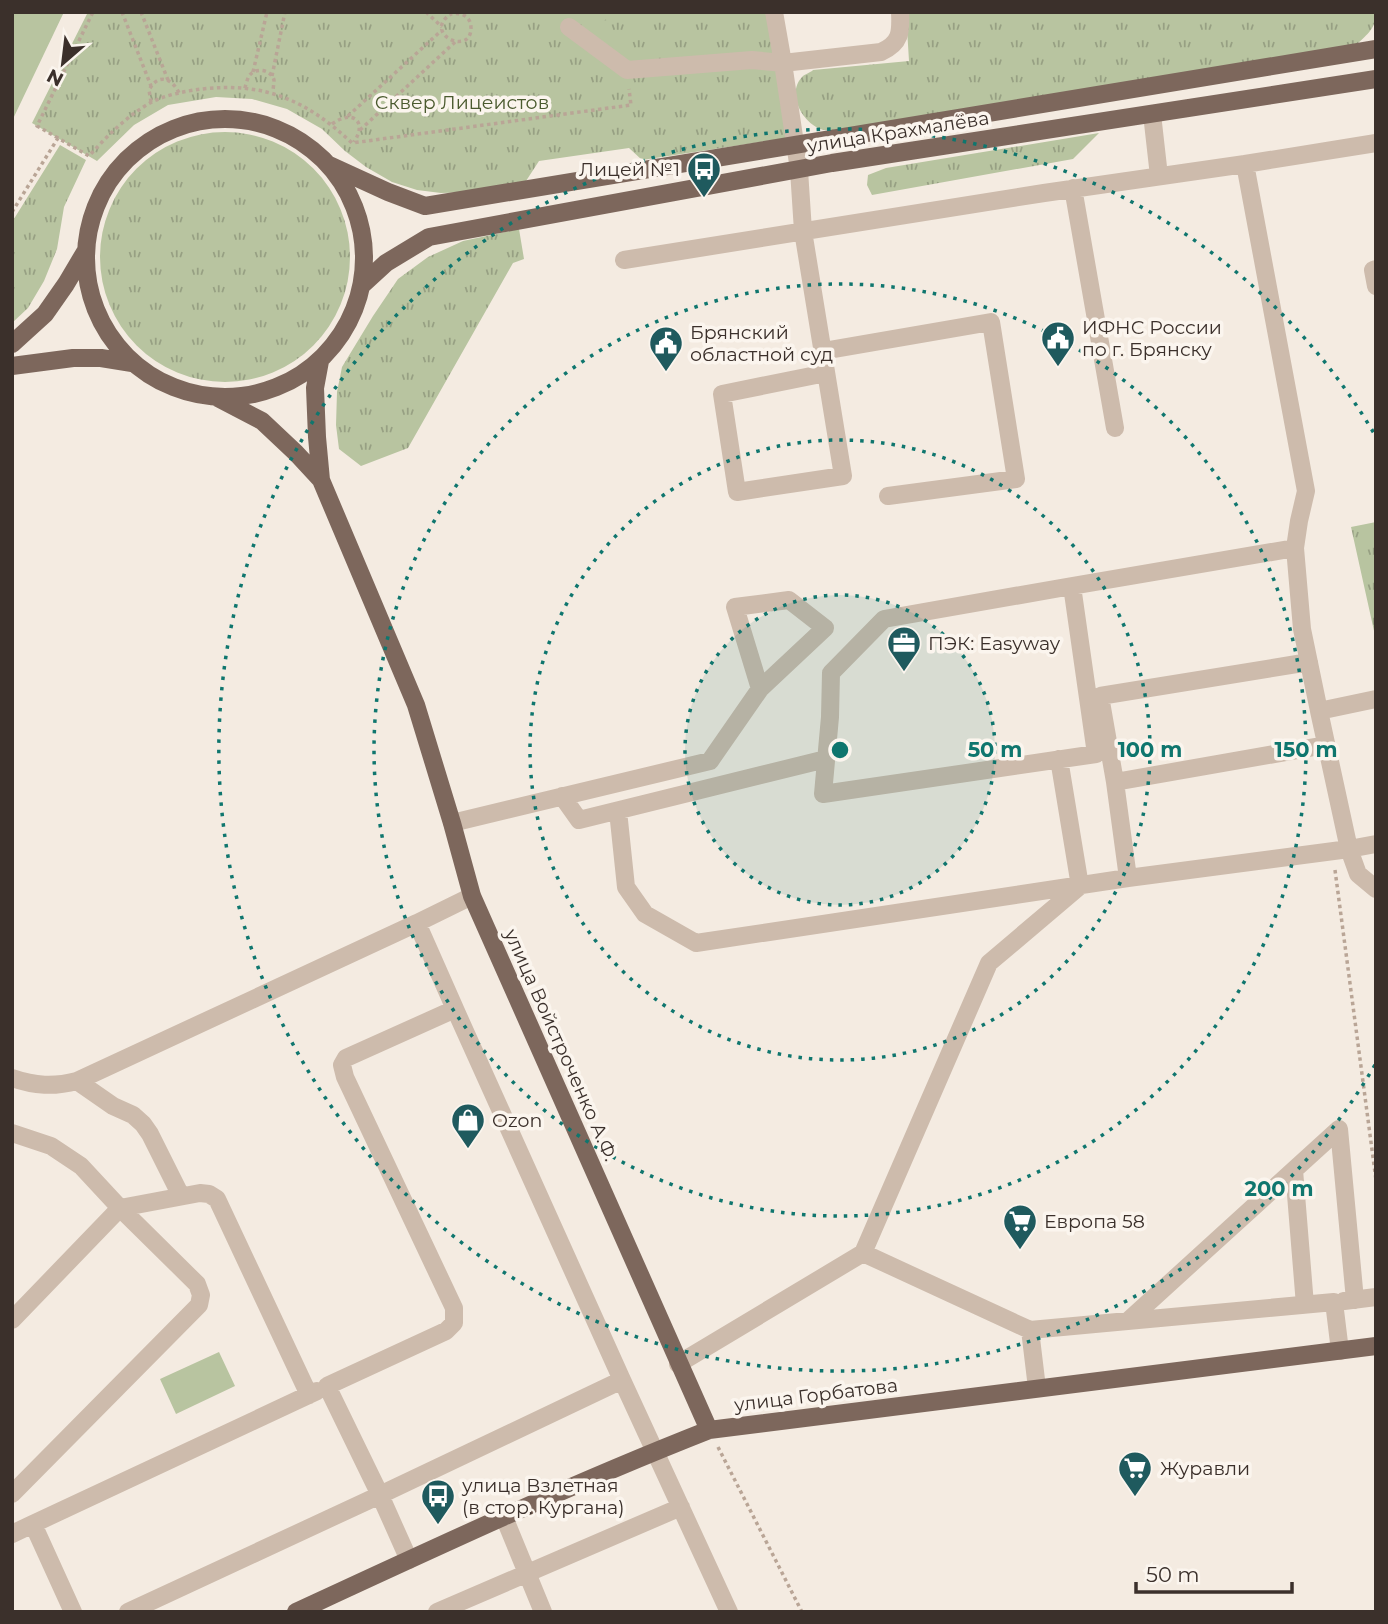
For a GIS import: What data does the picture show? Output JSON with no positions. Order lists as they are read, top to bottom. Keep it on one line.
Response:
{"streets":{"main road":["улица Крахмалёва","улица Войстроченко А.Ф.","улица Горбатова"]},"crossings":[["улица Войстроченко А.Ф.","улица Горбатова"]],"parks":["Сквер Лицеистов"],"places":{"bus stop":["Лицей №1","улица Взлетная (в стор. Кургана)"],"public building":["ИФНС России по г. Брянску","Брянский областной суд"],"office":["ПЭК: Easyway"],"shop":["Ozon"],"supermarket":["Европа 58","Журавли"]},"scale_bar":"50 m","north":"bottom left","rings":["50 m","100 m","150 m","200 m"]}
